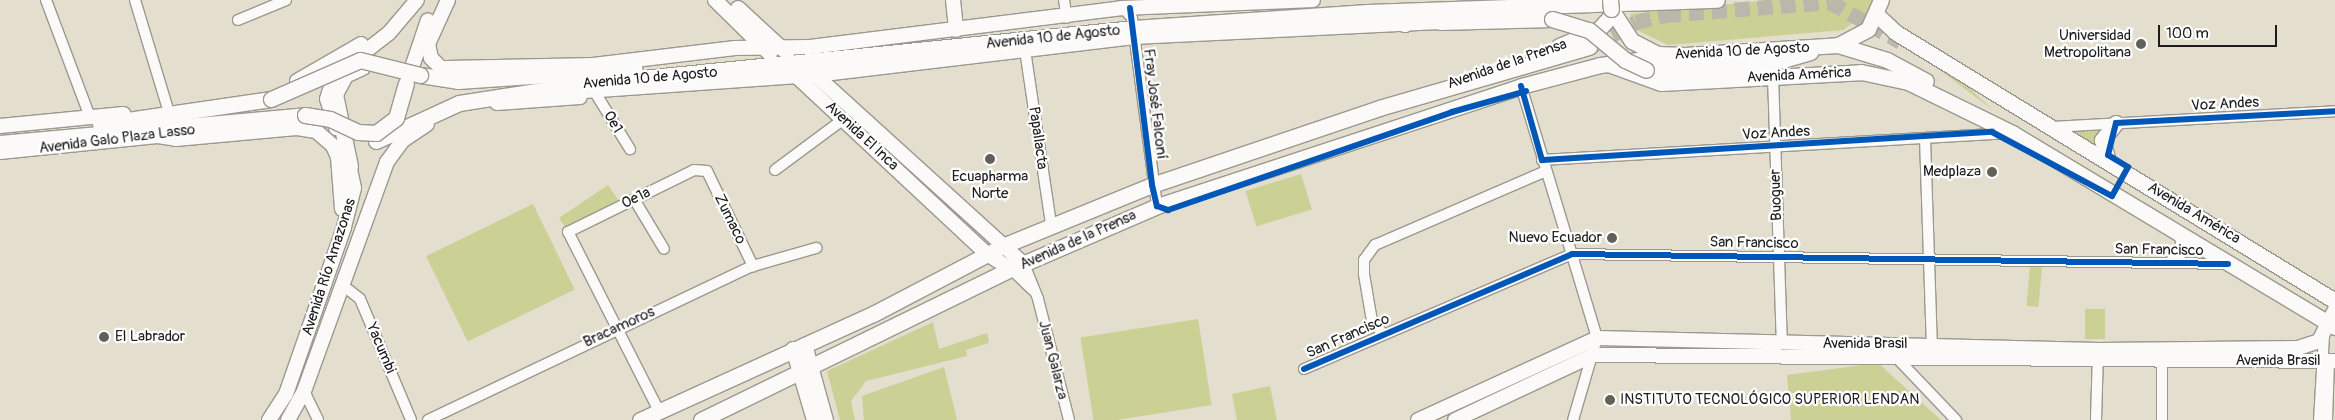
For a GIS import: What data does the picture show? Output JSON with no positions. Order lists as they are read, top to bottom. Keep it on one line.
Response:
{"streets":{"main road":["Avenida 10 de Agosto","Avenida de la Prensa","Avenida América","Avenida El Inca","Avenida Galo Plaza Lasso","Avenida Río Amazonas","Avenida Brasil"],"street":["Fray José Falconí","Voz Andes","Oe1","Papallacta","Buoguer","Oe1a","Zumaco","San Francisco","Bracamoros","Yacumbi","Juan Galarza"]},"crossings":[["Avenida 10 de Agosto","Avenida de la Prensa"],["Avenida 10 de Agosto","Avenida América"],["Avenida 10 de Agosto","Fray José Falconí"],["Avenida 10 de Agosto","Avenida El Inca"],["Avenida 10 de Agosto","Papallacta"],["Avenida 10 de Agosto","Avenida Galo Plaza Lasso"],["Avenida 10 de Agosto","Avenida Río Amazonas"],["Avenida de la Prensa","Avenida América"],["Avenida de la Prensa","Fray José Falconí"],["Avenida de la Prensa","Avenida El Inca"],["Avenida de la Prensa","Papallacta"],["Avenida de la Prensa","Juan Galarza"],["Avenida América","Voz Andes"],["Avenida América","Buoguer"],["Avenida América","San Francisco"],["Avenida América","Avenida Brasil"],["Voz Andes","Buoguer"],["Oe1","Avenida Río Amazonas"],["Avenida El Inca","Juan Galarza"],["Buoguer","San Francisco"],["Buoguer","Avenida Brasil"],["Oe1a","Zumaco"],["Oe1a","Bracamoros"],["Zumaco","Bracamoros"],["Avenida Río Amazonas","Yacumbi"]],"places":["Universidad Metropolitana","Ecuapharma Norte","Medplaza","Nuevo Ecuador","El Labrador","INSTITUTO TECNOLÓGICO SUPERIOR LENDAN"],"scale_bar":"100 m"}
